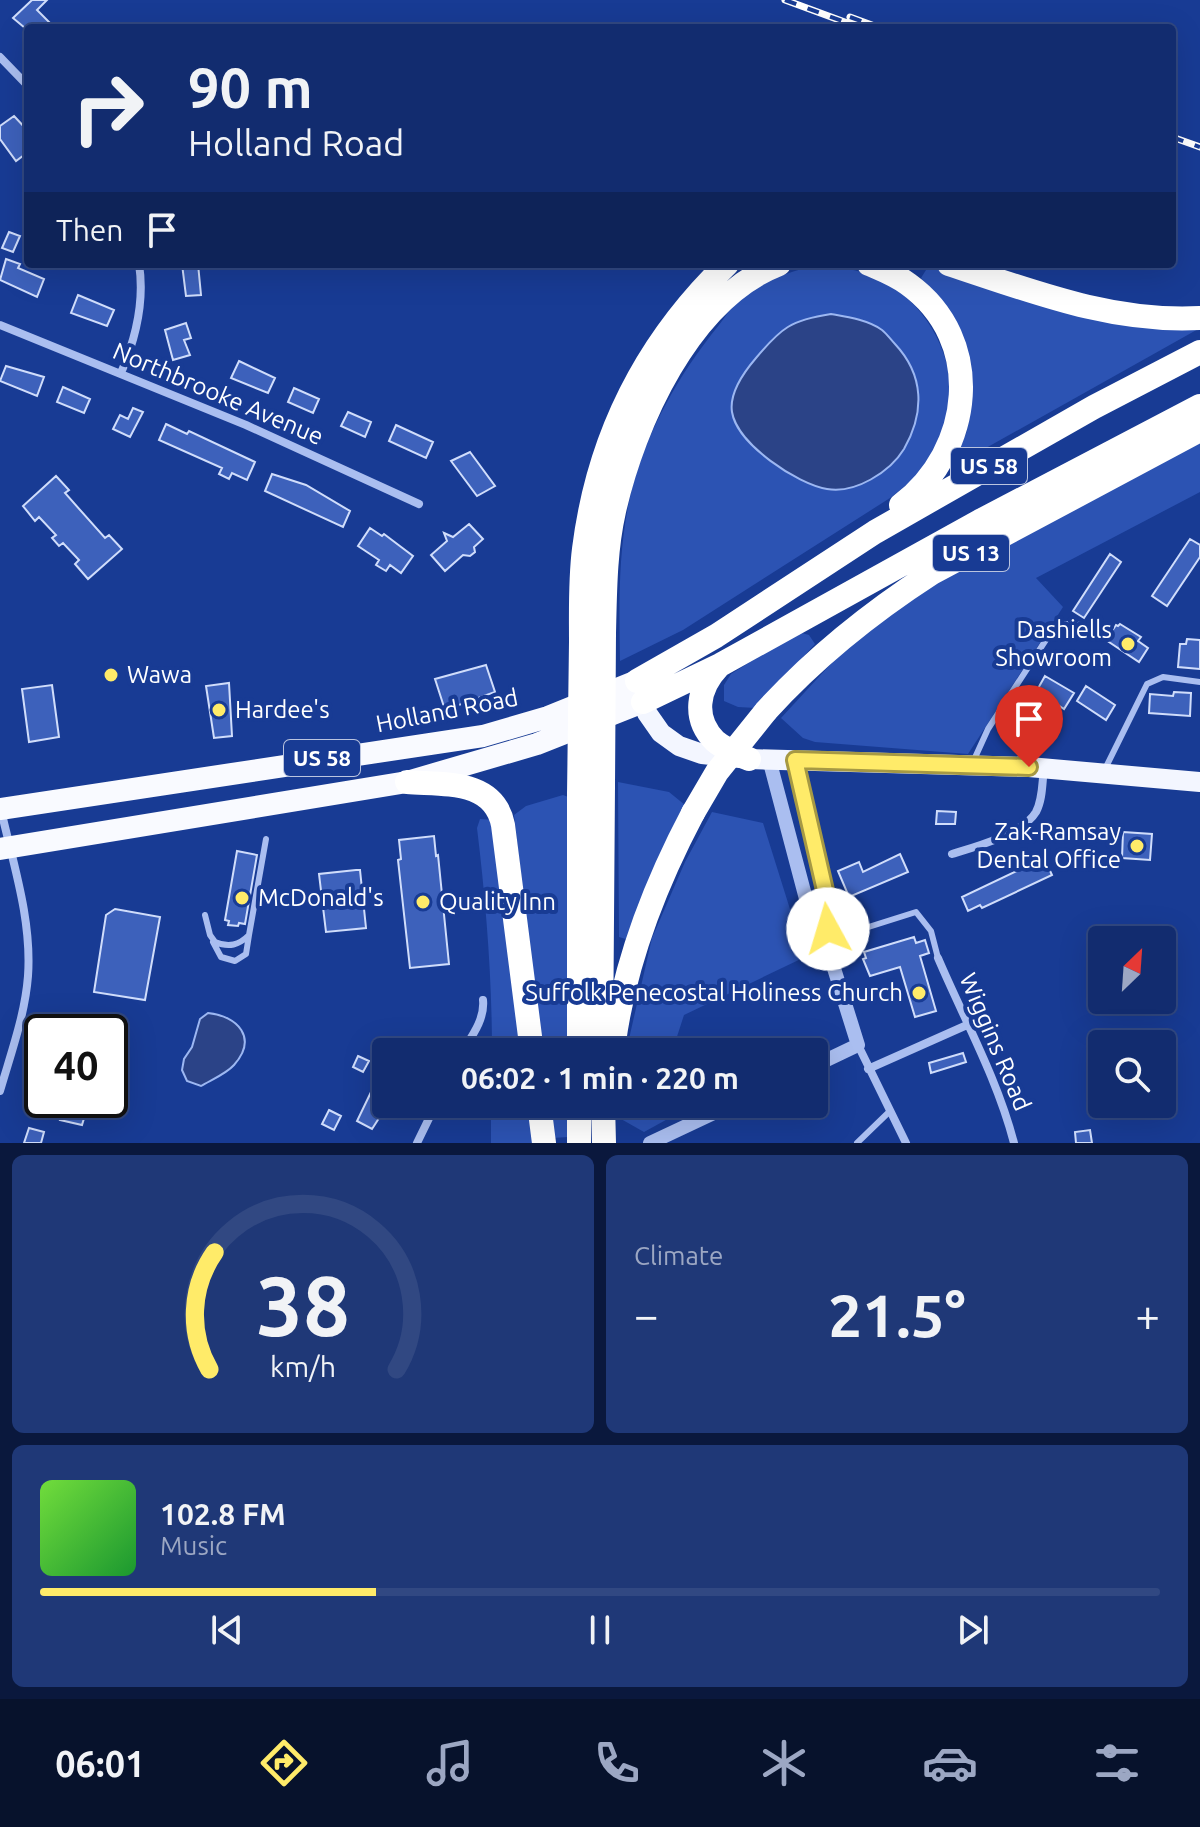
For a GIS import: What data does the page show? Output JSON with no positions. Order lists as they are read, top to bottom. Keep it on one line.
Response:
{"streets":{"highway":["US 58","US 13","Holland Road"],"street":["Northbrooke Avenue","Wiggins Road"]},"crossings":[["US 58","Holland Road"]],"places":["Dashiells Showroom","Wawa","Hardee's","Zak-Ramsay Dental Office","McDonald's","Quality Inn","Suffolk Penecostal Holiness Church"],"north":"top right","page":{"turn":["90 m","Holland Road"],"then":"Then","limit":"40","trip":"06:02 · 1 min · 220 m","tile":"Climate","heat":["−","21.5°","+"],"song":["102.8 FM","Music"],"tabs":"06:01","gauge":["38","km/h"]}}
